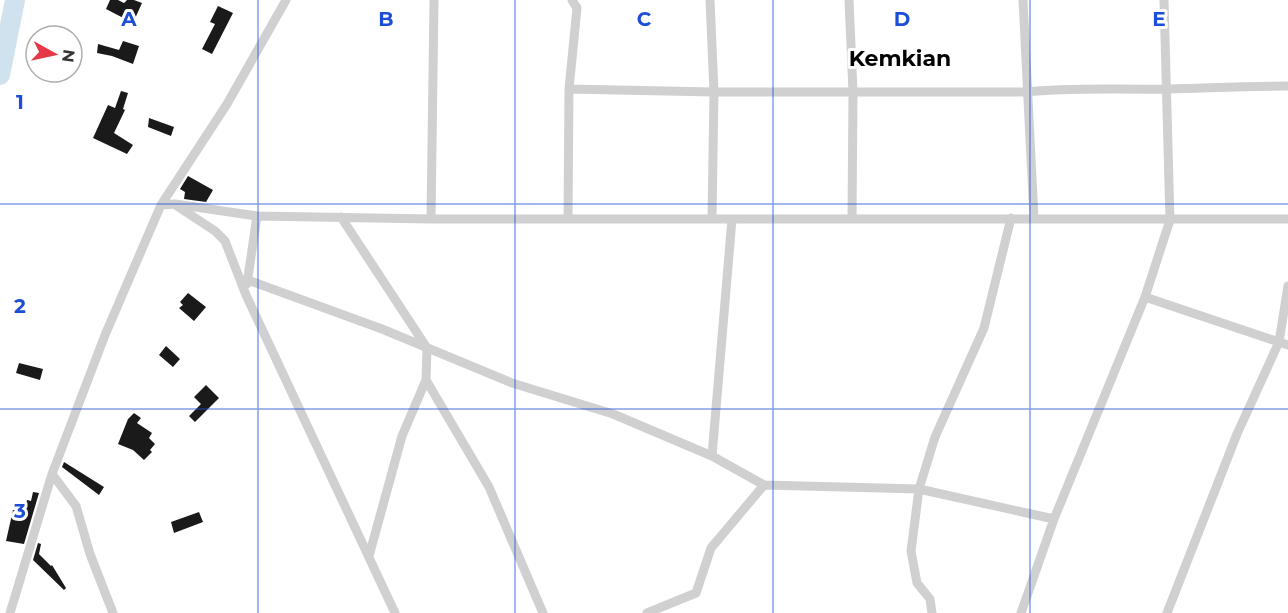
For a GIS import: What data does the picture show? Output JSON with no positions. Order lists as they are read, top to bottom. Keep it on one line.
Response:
{"districts":["Kemkian"],"north":"right","grid":{"columns":["A","B","C","D","E"],"rows":["1","2","3"]}}
